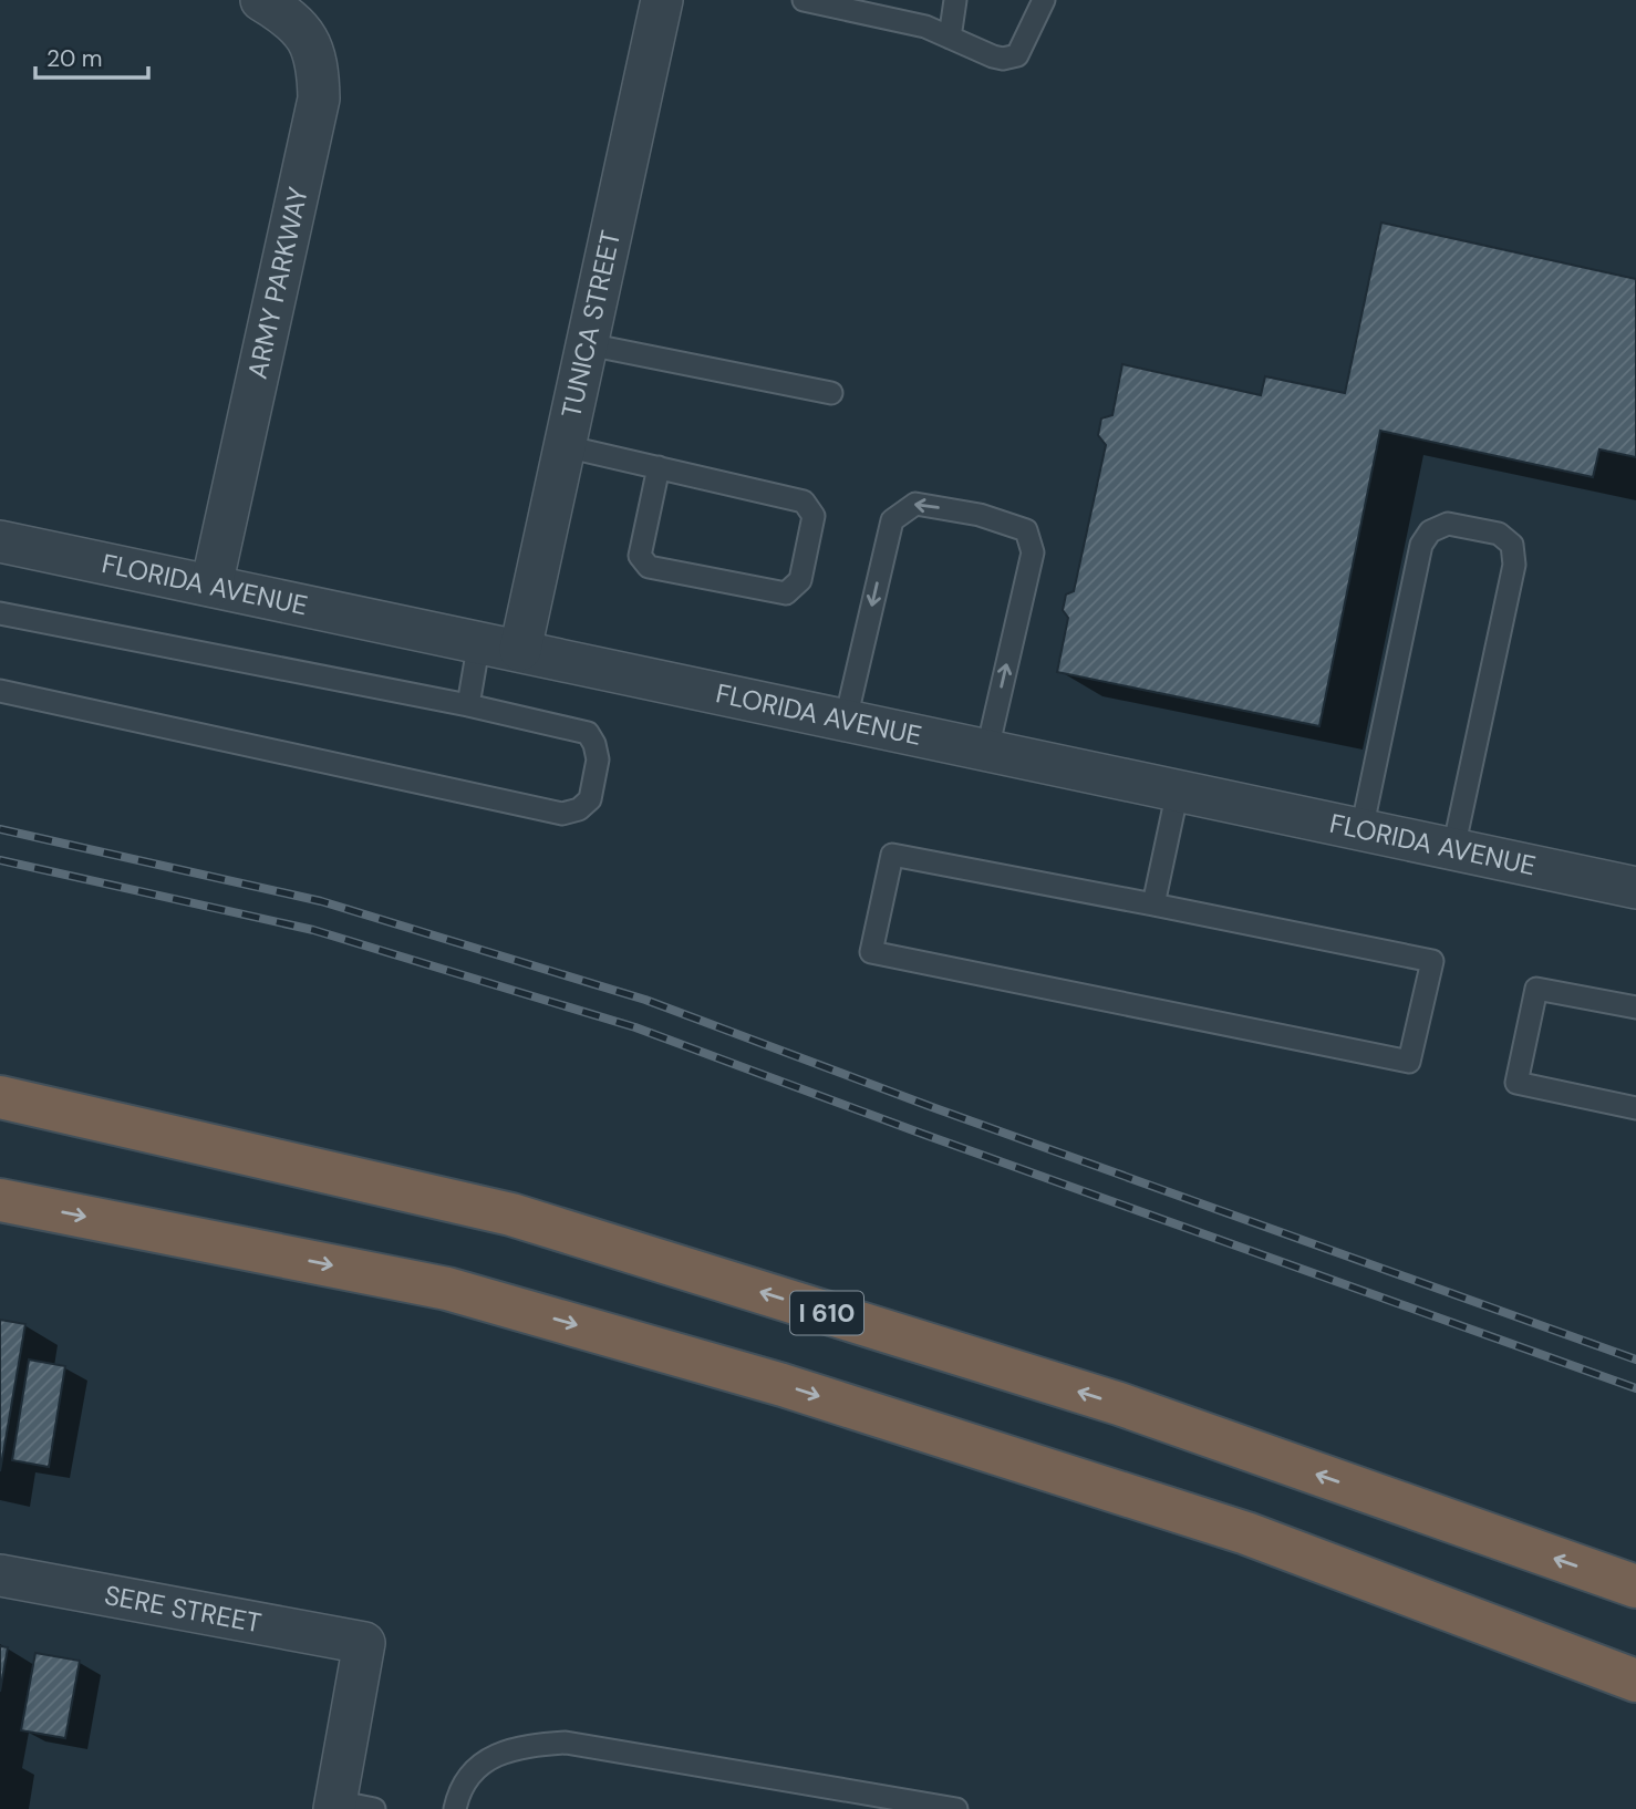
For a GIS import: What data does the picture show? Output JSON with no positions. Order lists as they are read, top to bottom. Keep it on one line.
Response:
{"streets":{"highway":["I 610"],"street":["ARMY PARKWAY","TUNICA STREET","FLORIDA AVENUE","SERE STREET"]},"crossings":[["ARMY PARKWAY","FLORIDA AVENUE"],["TUNICA STREET","FLORIDA AVENUE"]],"scale_bar":"20 m"}
